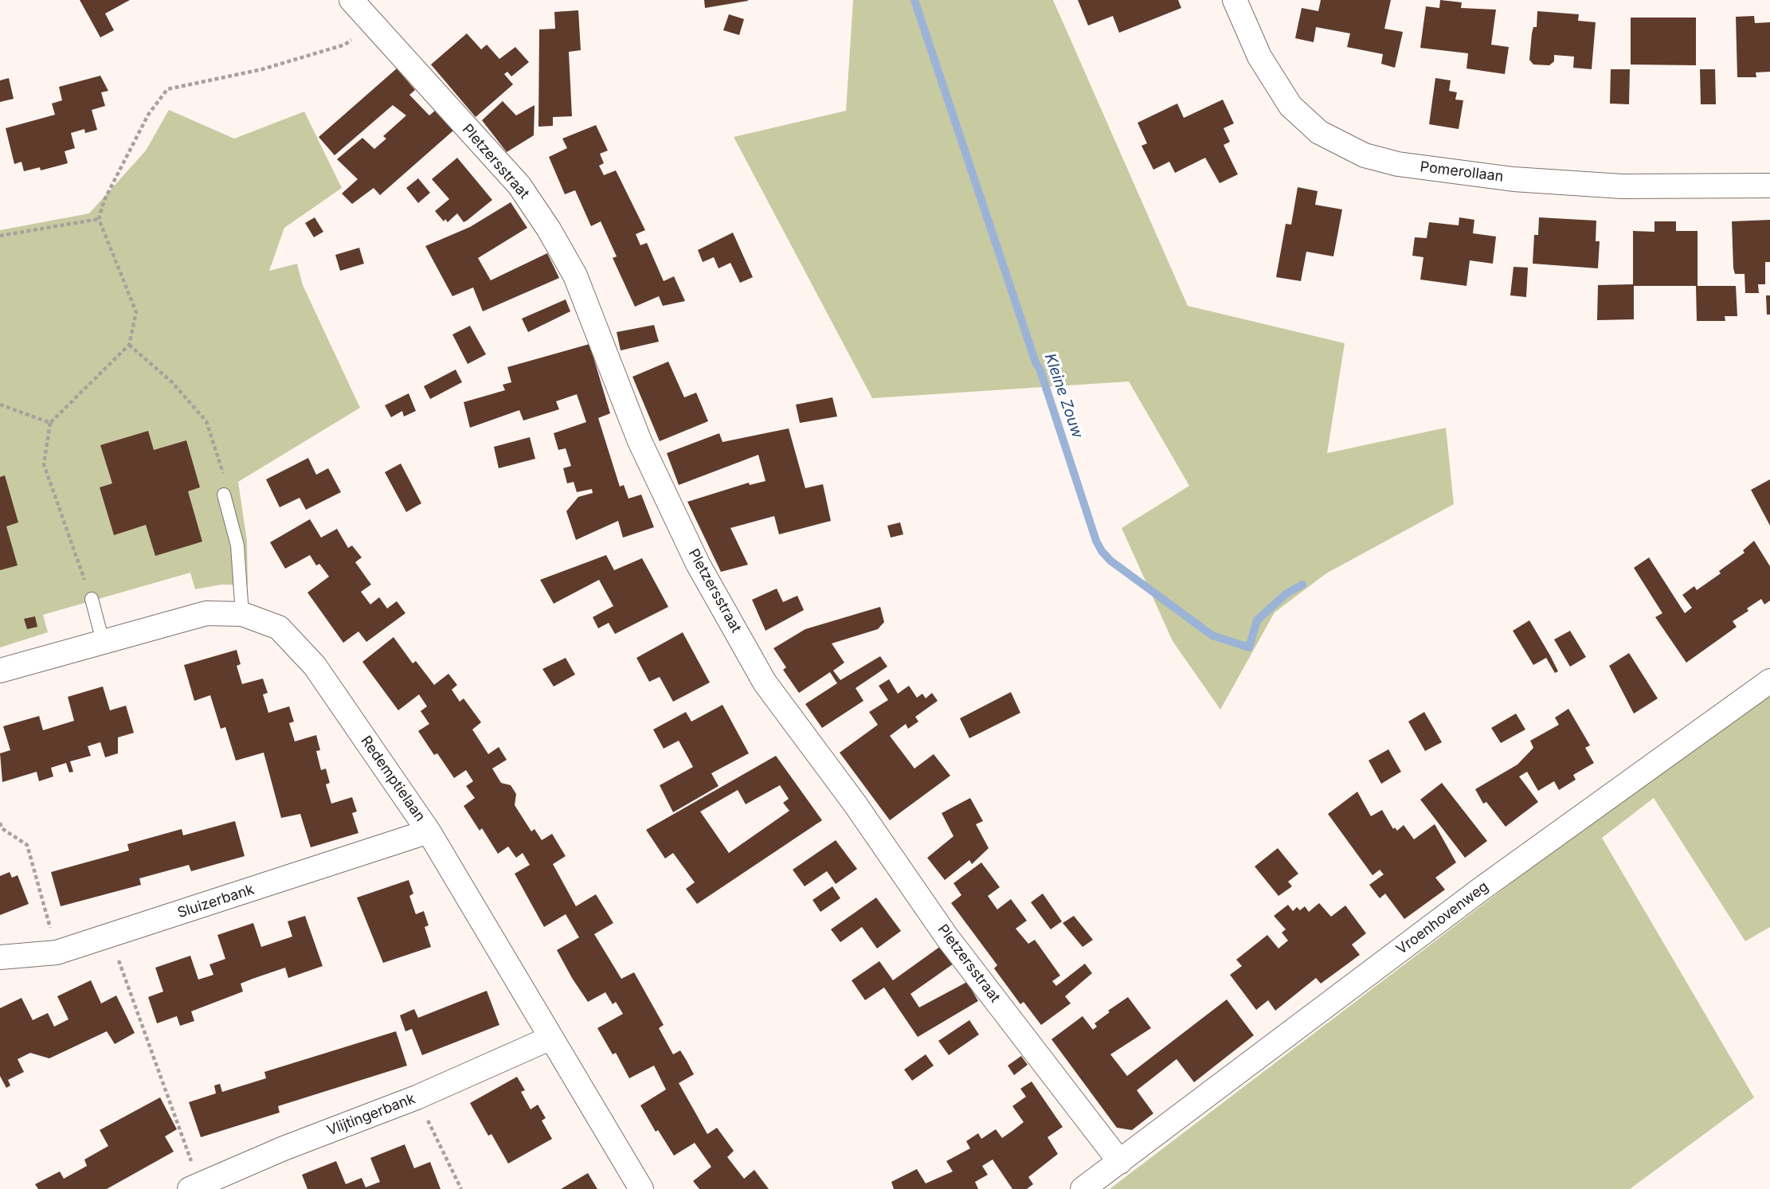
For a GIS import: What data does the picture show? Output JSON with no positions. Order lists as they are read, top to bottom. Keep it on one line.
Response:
{"streets":{"street":["Pletzersstraat","Pomerollaan","Redemptielaan","Sluizerbank","Vroenhovenweg","Vlijtingerbank"]},"crossings":[["Pletzersstraat","Vroenhovenweg"],["Redemptielaan","Sluizerbank"],["Redemptielaan","Vlijtingerbank"]],"water":["Kleine Zouw"]}
